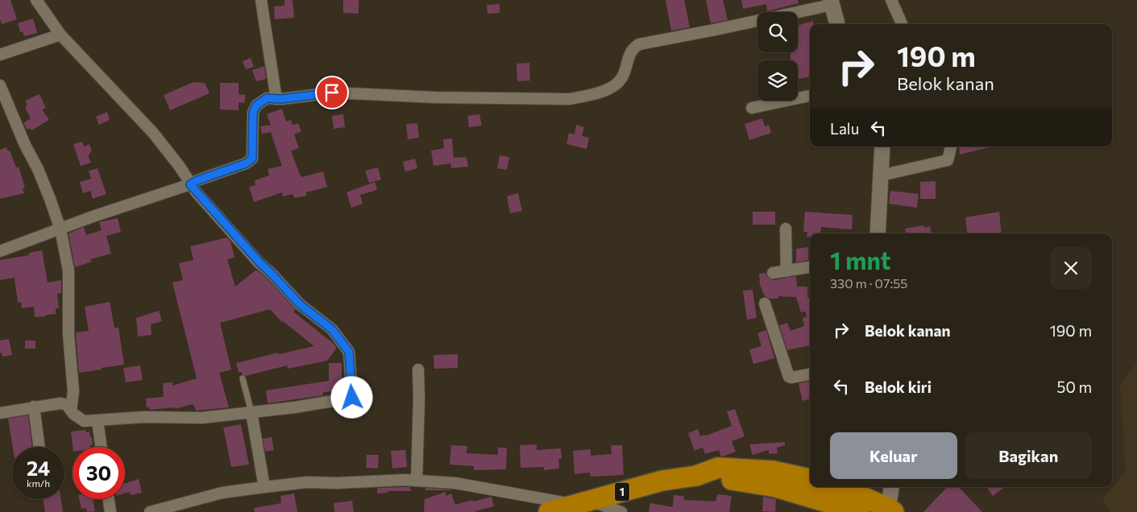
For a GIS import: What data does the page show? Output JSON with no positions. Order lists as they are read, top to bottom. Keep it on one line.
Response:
{"streets":{"highway":["1"]},"page":{"turn":["190 m","Belok kanan"],"then":"Lalu","heading":["1 mnt","330 m · 07:55"],"list":[{"name":"Belok kanan","value":"190 m"},{"name":"Belok kiri","value":"50 m"}],"buttons":["Keluar","Bagikan"],"speed":"24 km/h","limit":"30"}}
